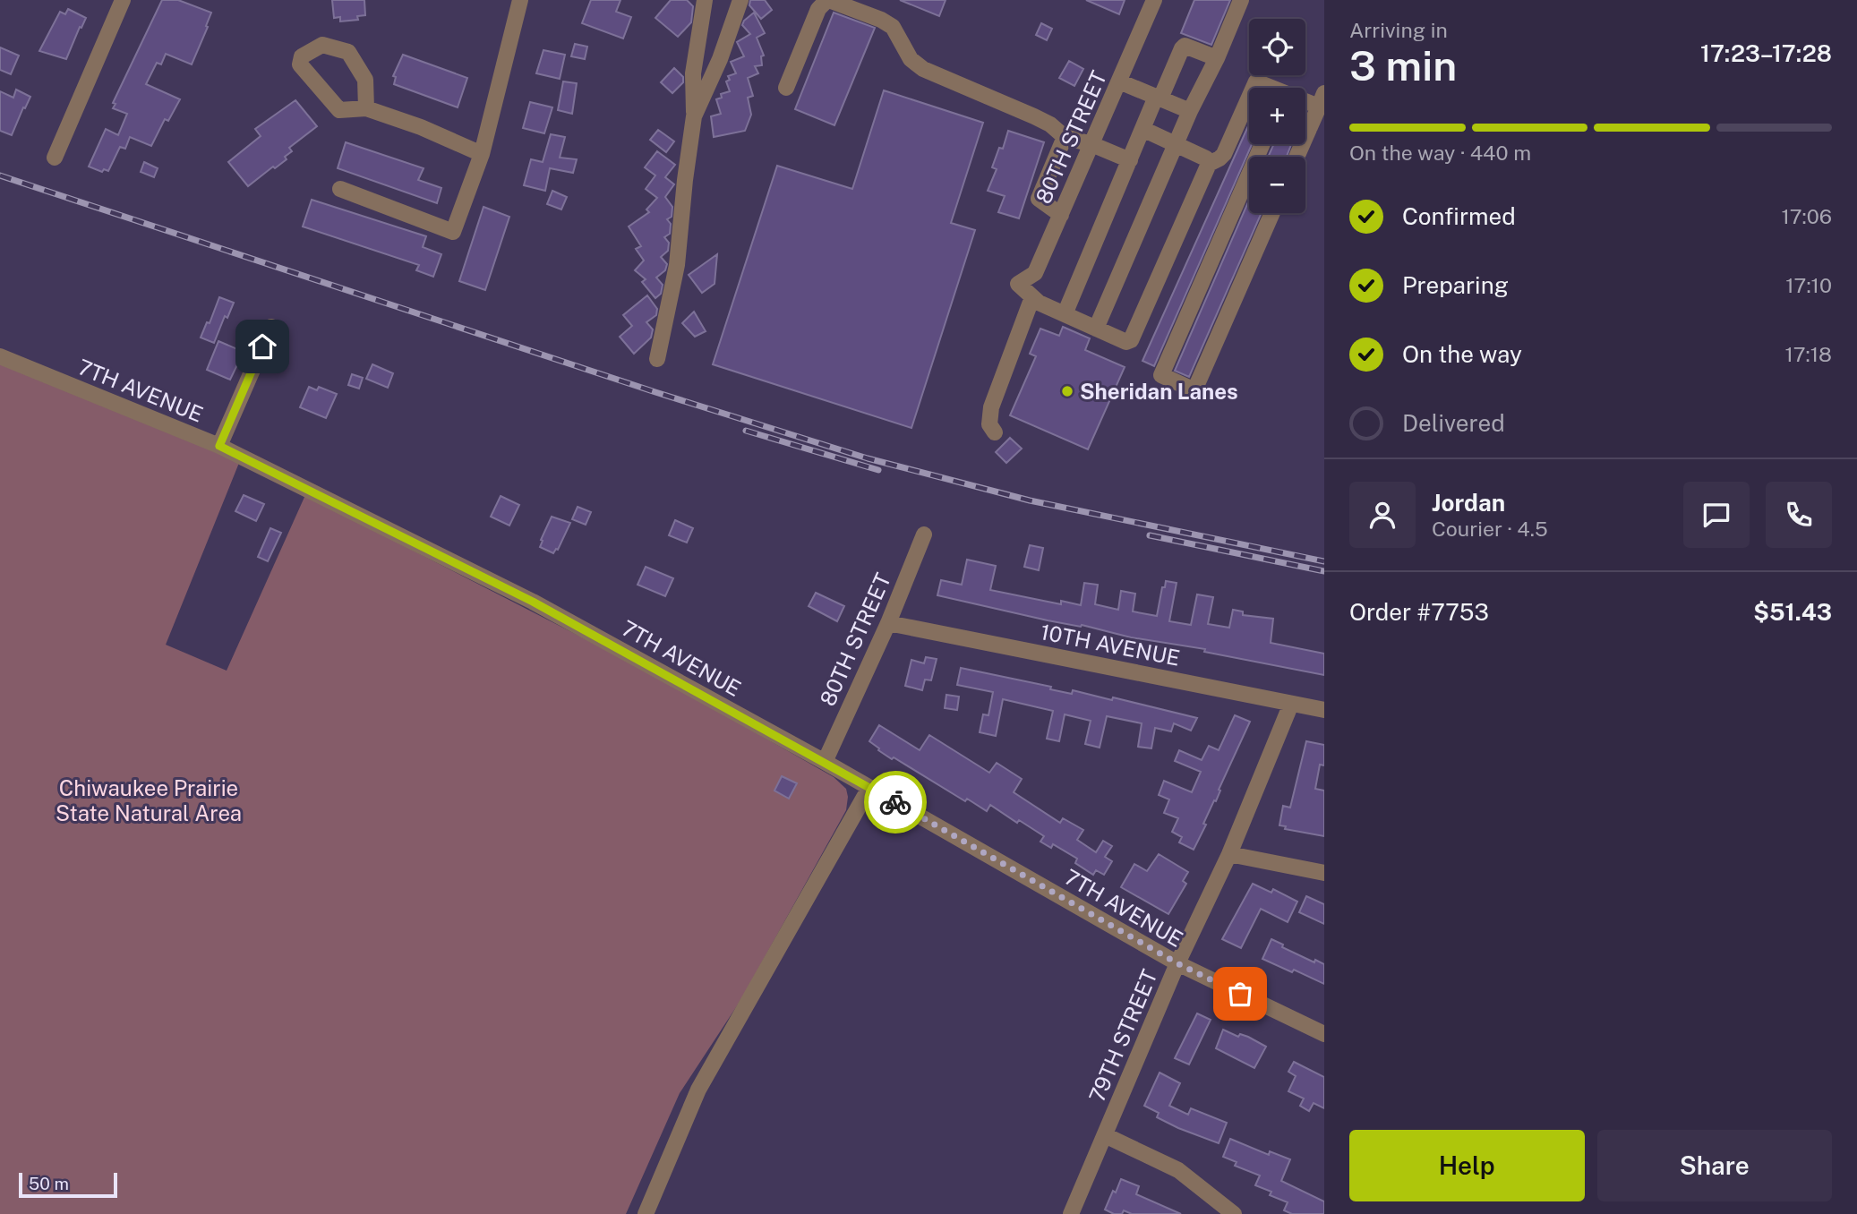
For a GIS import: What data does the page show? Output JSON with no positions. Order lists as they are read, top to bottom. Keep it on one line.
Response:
{"streets":{"street":["80TH STREET","7TH AVENUE","10TH AVENUE","79TH STREET"]},"crossings":[["80TH STREET","7TH AVENUE"],["80TH STREET","10TH AVENUE"],["7TH AVENUE","79TH STREET"],["10TH AVENUE","79TH STREET"]],"parks":["Chiwaukee Prairie State Natural Area"],"places":["Sheridan Lanes"],"scale_bar":"50 m","page":{"heading":["3 min","Arriving in","17:23–17:28"],"panel":["Jordan","Courier · 4.5","Order #7753","$51.43"],"map_buttons":["+","−"],"bar":"On the way · 440 m","list":[["Confirmed","17:06"],["Preparing","17:10"],["On the way","17:18"],"Delivered"],"buttons":["Help","Share"],"scale":"50 m"}}
